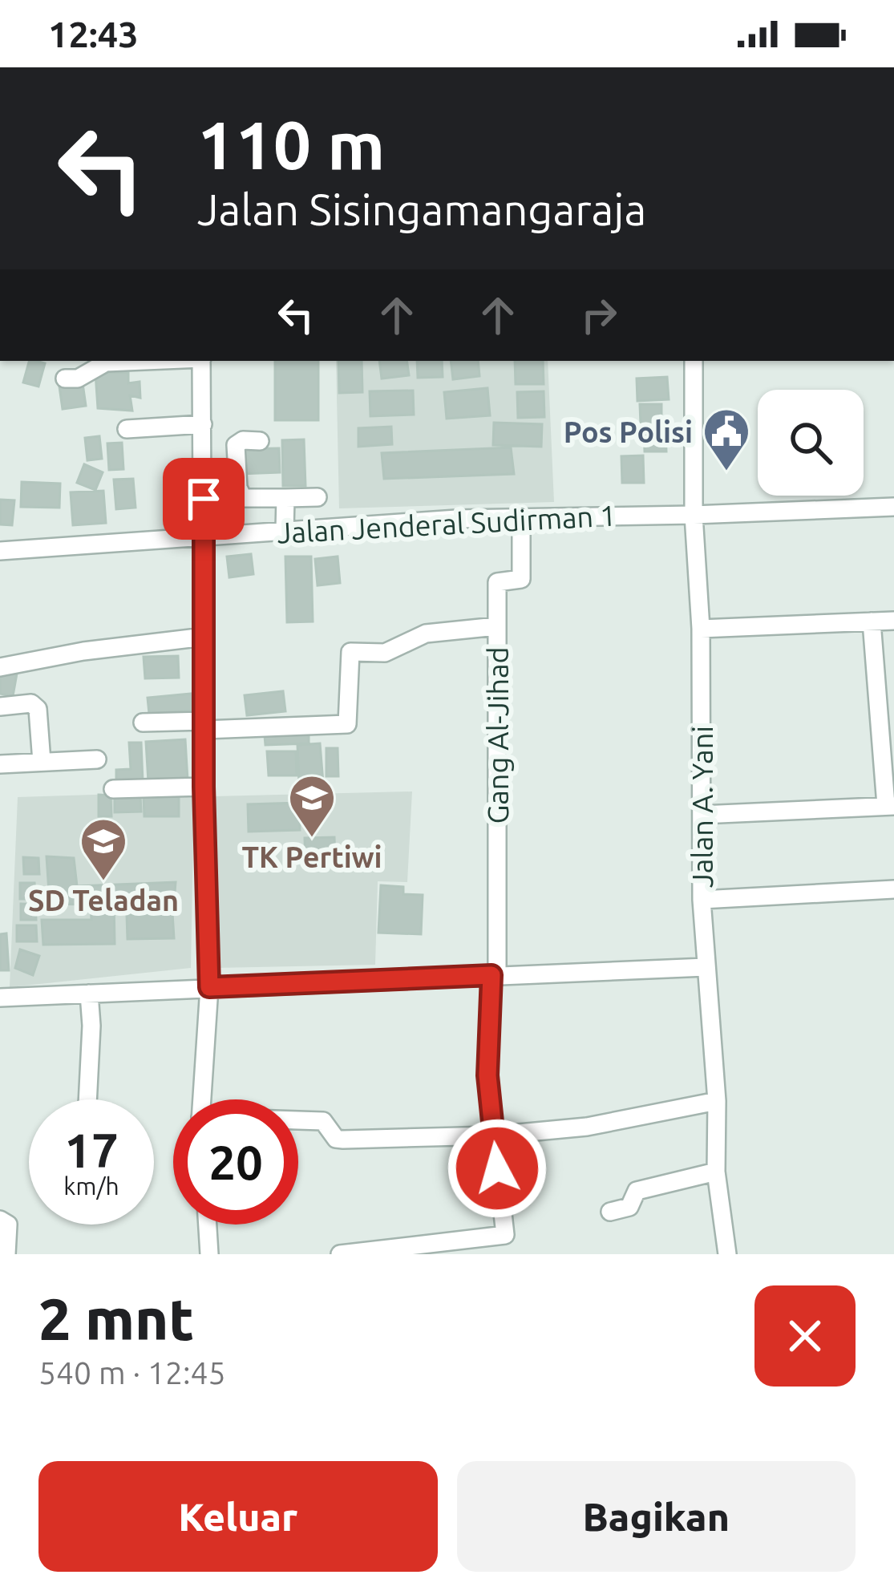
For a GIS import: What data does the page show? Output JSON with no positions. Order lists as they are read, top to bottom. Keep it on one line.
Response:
{"streets":{"street":["Jalan Jenderal Sudirman 1","Gang Al-Jihad","Jalan A. Yani"]},"crossings":[["Jalan Jenderal Sudirman 1","Gang Al-Jihad"],["Jalan Jenderal Sudirman 1","Jalan A. Yani"]],"places":{"public building":["Pos Polisi"],"school or university":["TK Pertiwi","SD Teladan"]},"page":{"status":"12:43","turn":["110 m","Jalan Sisingamangaraja"],"speed":"17 km/h","limit":"20","heading":["2 mnt","540 m · 12:45"],"buttons":["Keluar","Bagikan"]}}
